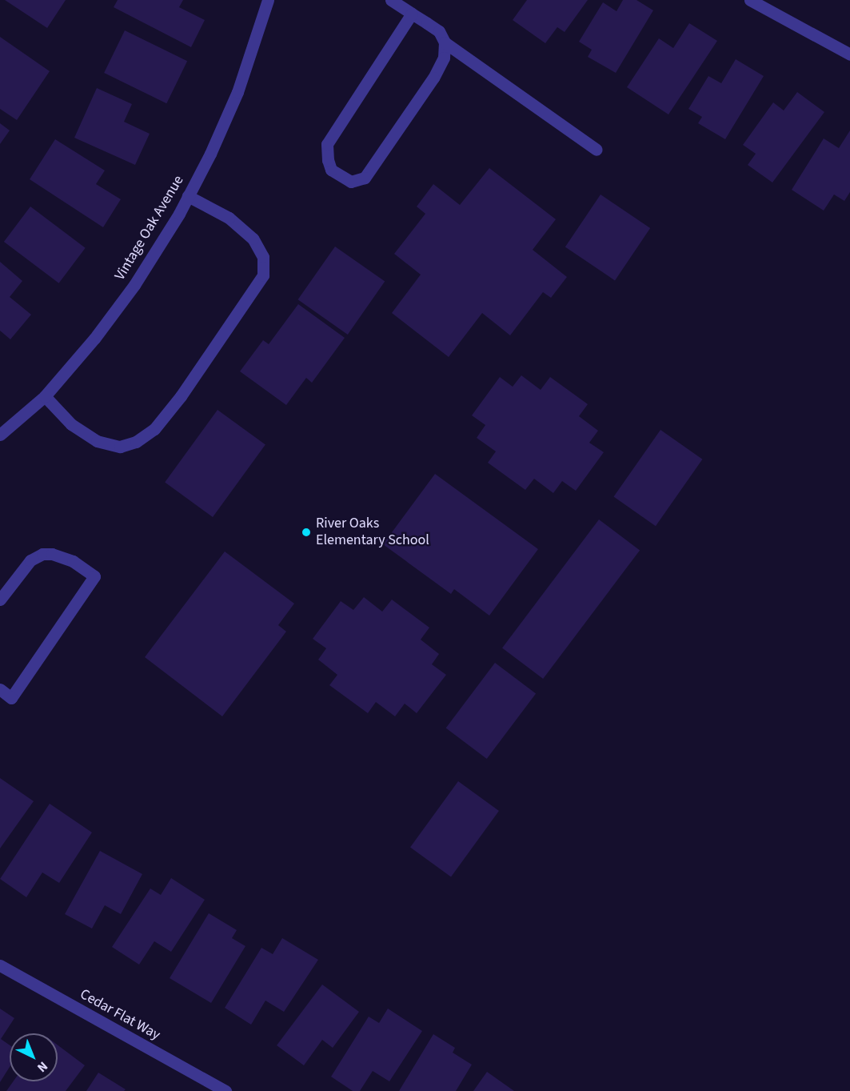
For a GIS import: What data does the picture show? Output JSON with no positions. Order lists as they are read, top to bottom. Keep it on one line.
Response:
{"streets":{"street":["Vintage Oak Avenue","Cedar Flat Way"]},"places":["River Oaks Elementary School"],"north":"bottom right"}
